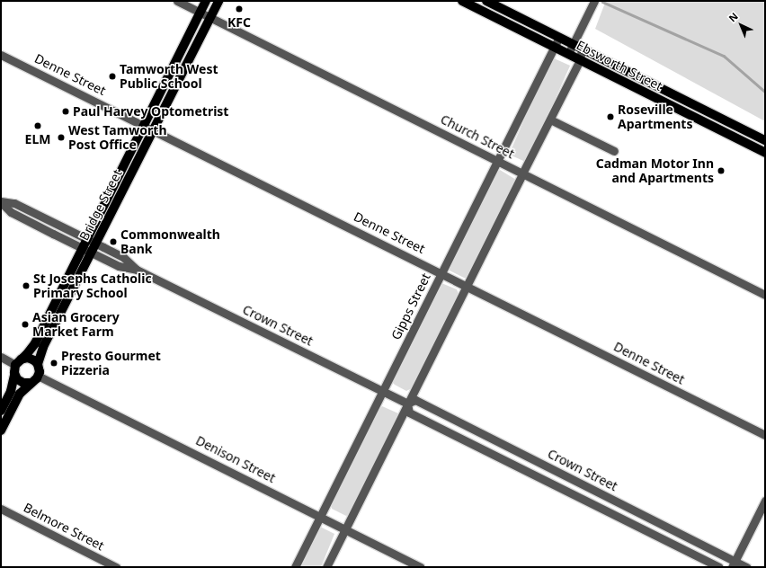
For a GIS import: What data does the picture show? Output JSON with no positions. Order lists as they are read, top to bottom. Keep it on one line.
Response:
{"streets":{"main road":["Ebsworth Street","Bridge Street"],"street":["Denne Street","Church Street","Gipps Street","Crown Street","Denison Street","Belmore Street"]},"crossings":[["Ebsworth Street","Gipps Street"],["Denne Street","Bridge Street"],["Denne Street","Gipps Street"],["Church Street","Bridge Street"],["Church Street","Gipps Street"],["Bridge Street","Crown Street"],["Bridge Street","Denison Street"],["Gipps Street","Crown Street"],["Gipps Street","Denison Street"]],"places":["KFC","Tamworth West Public School","Paul Harvey Optometrist","Roseville Apartments","ELM","West Tamworth Post Office","Cadman Motor Inn and Apartments","Commonwealth Bank","St Josephs Catholic Primary School","Asian Grocery Market Farm","Presto Gourmet Pizzeria"],"north":"top left"}
